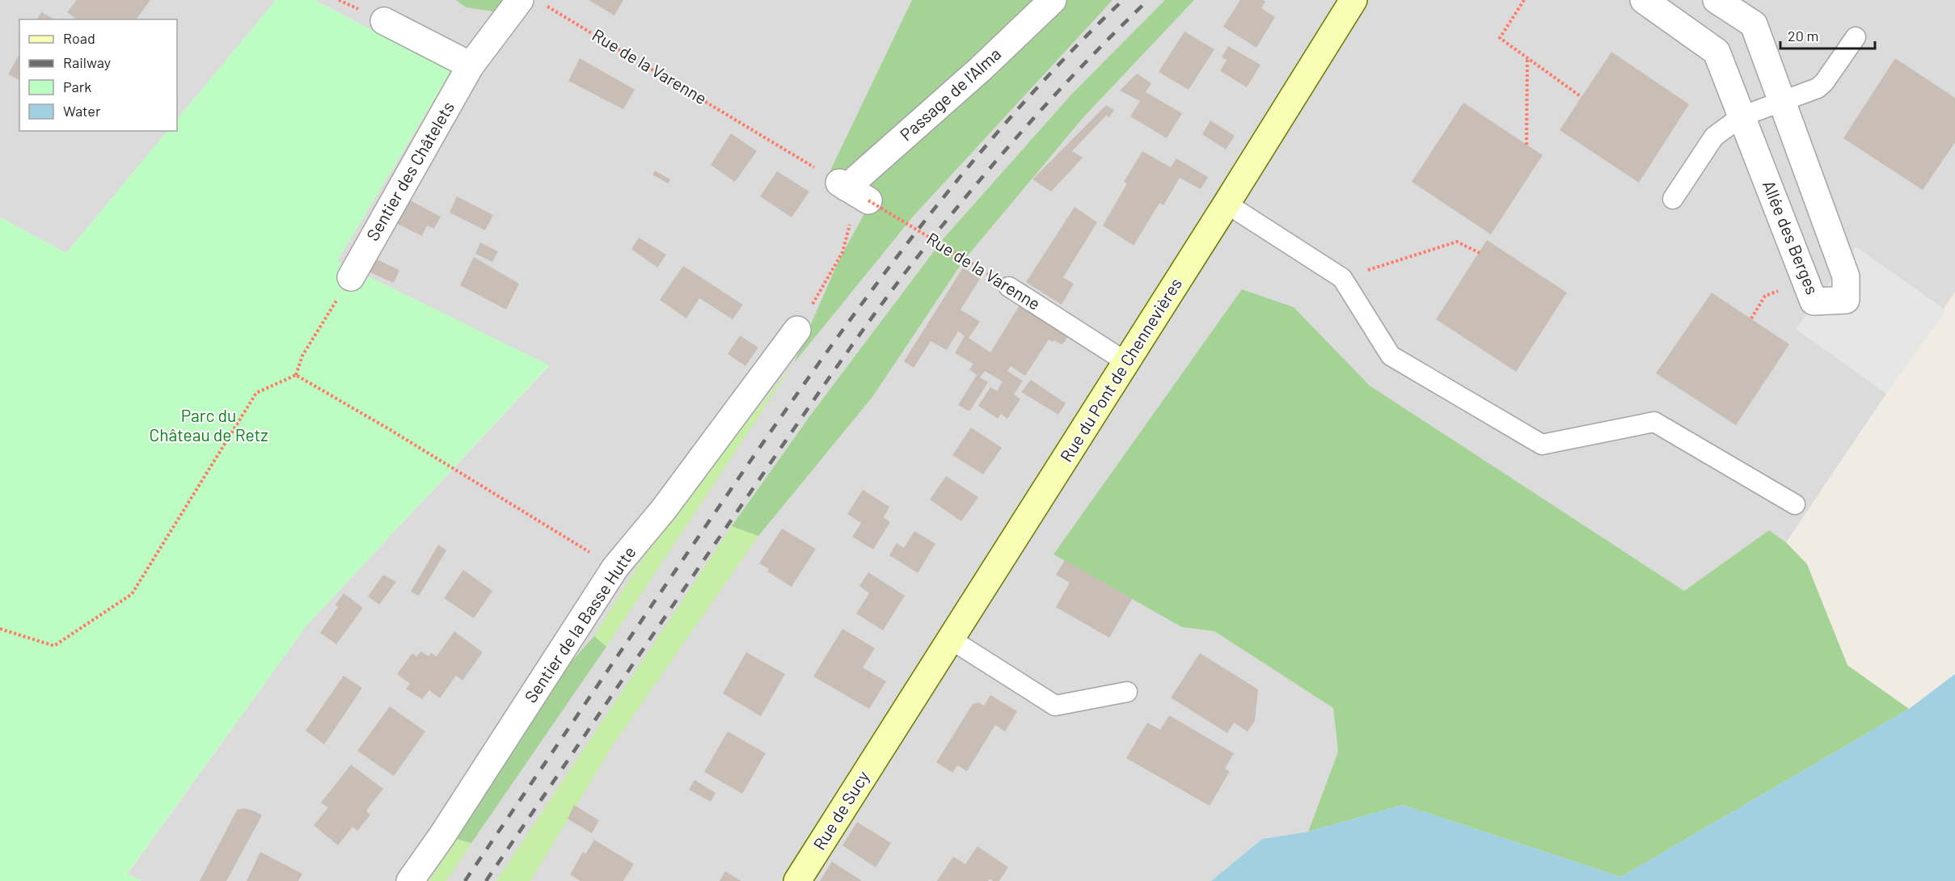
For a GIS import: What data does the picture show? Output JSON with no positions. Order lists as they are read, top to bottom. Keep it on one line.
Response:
{"streets":{"main road":["Rue du Pont de Chennevières","Rue de Sucy"],"street":["Passage de l'Alma","Sentier des Châtelets","Allée des Berges","Sentier de la Basse Hutte"],"lane":["Rue de la Varenne"]},"crossings":[["Rue de la Varenne","Passage de l'Alma"],["Rue de la Varenne","Sentier des Châtelets"],["Rue de la Varenne","Rue du Pont de Chennevières"],["Rue du Pont de Chennevières","Rue de Sucy"]],"parks":["Parc du Château de Retz"],"legend":["Road","Railway","Park","Water"],"scale_bar":"20 m"}
